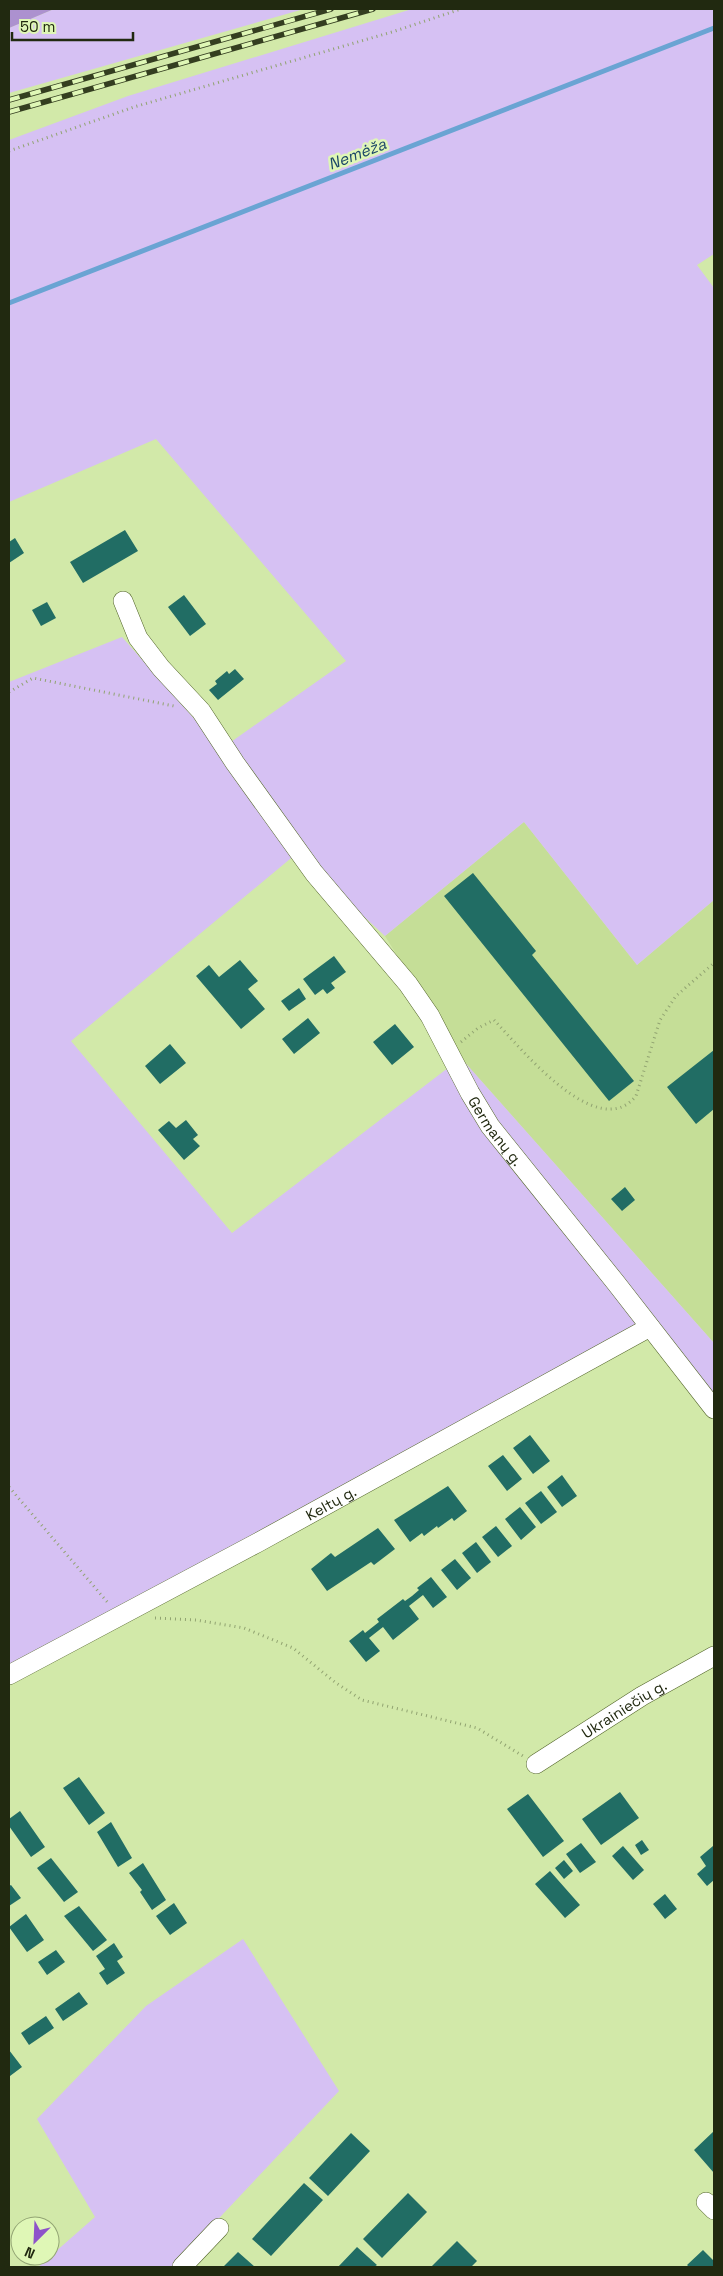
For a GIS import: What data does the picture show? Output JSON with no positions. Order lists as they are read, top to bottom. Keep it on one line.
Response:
{"streets":{"street":["Germanų g.","Keltų g.","Ukrainiečių g."]},"crossings":[["Germanų g.","Keltų g."]],"water":["Nemėža"],"scale_bar":"50 m","north":"bottom left"}
